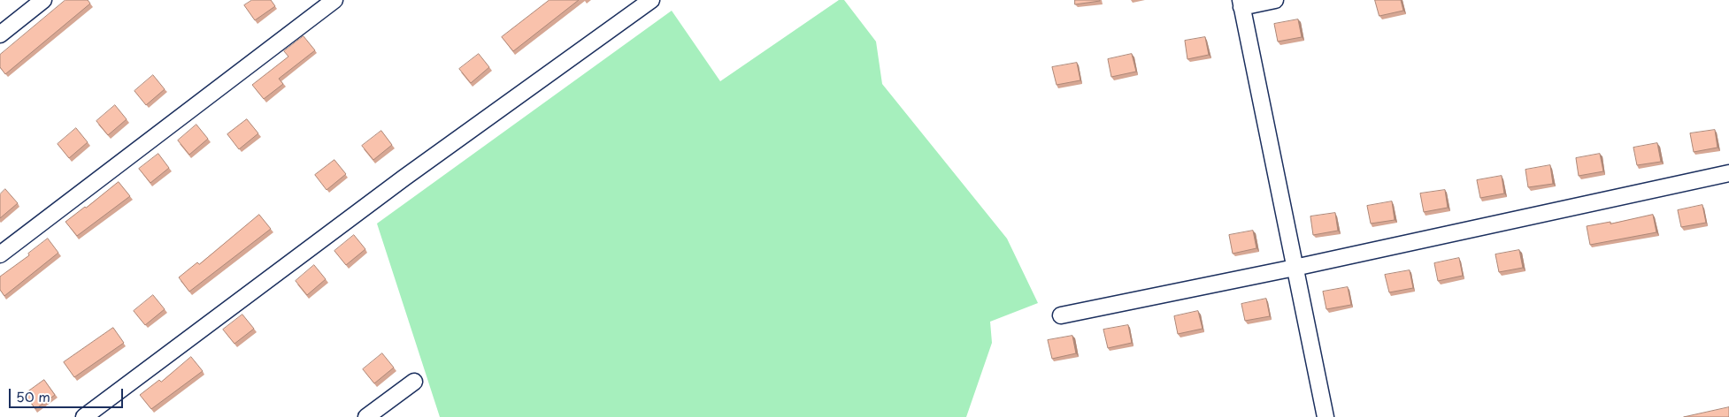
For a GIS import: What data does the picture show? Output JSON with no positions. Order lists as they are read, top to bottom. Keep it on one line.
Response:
{"scale_bar":"50 m"}
